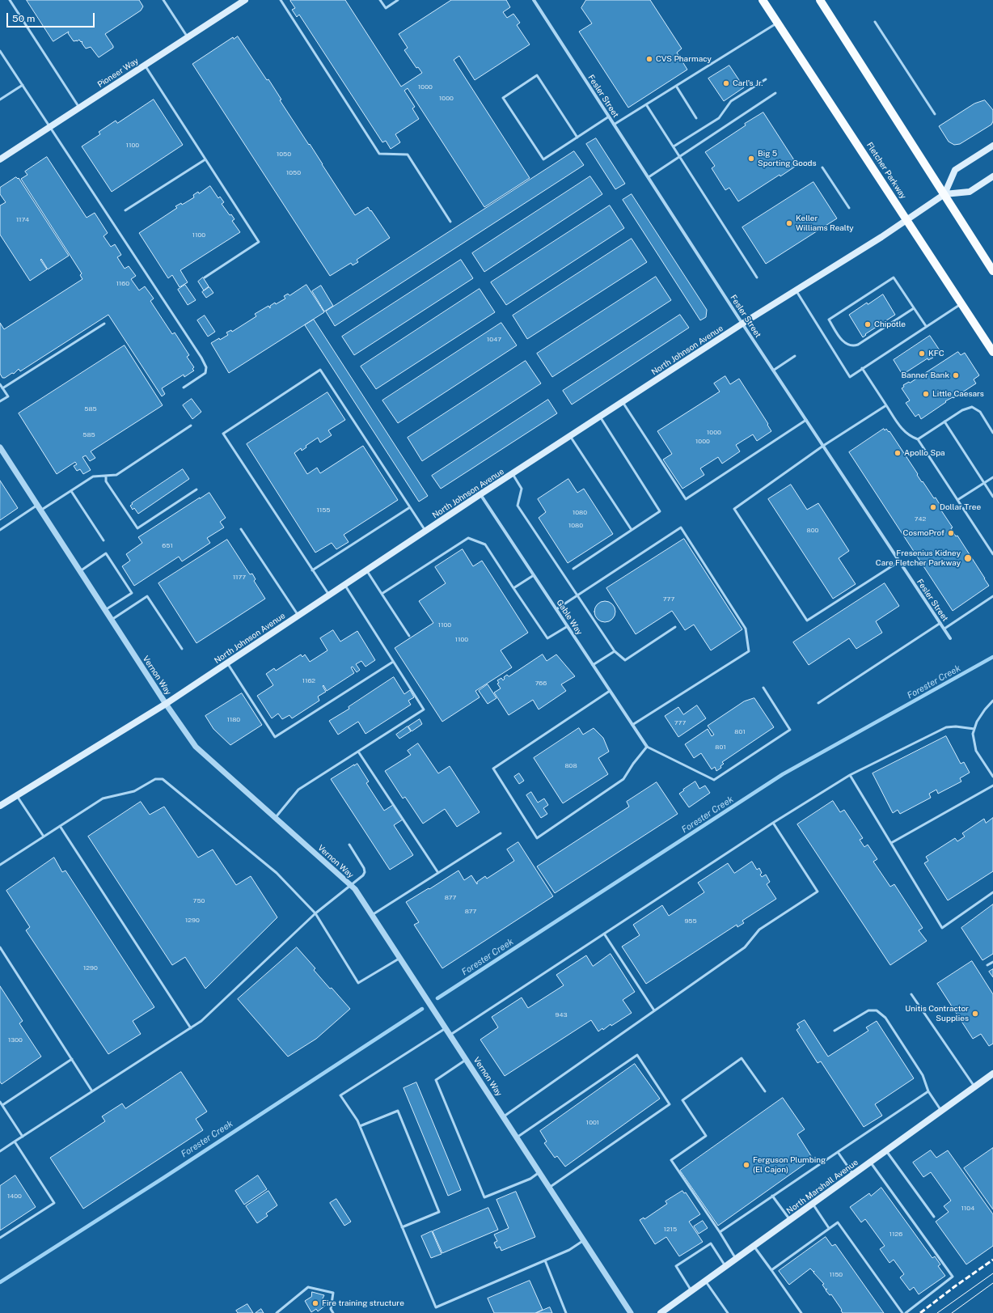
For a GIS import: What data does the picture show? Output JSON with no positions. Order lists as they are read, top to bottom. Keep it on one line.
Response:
{"streets":{"main road":["Pioneer Way","Fletcher Parkway","North Johnson Avenue","North Marshall Avenue"],"street":["Fesler Street","Gable Way","Vernon Way"]},"crossings":[["Fesler Street","North Johnson Avenue"],["Fletcher Parkway","North Johnson Avenue"],["North Johnson Avenue","Gable Way"],["North Johnson Avenue","Vernon Way"]],"water":["Forester Creek"],"places":["CVS Pharmacy","Carl's Jr.","Big 5 Sporting Goods","Keller Williams Realty","Chipotle","KFC","Banner Bank","Little Caesars","Apollo Spa","Dollar Tree","CosmoProf","Fresenius Kidney Care Fletcher Parkway","Unitis Contractor Supplies","Ferguson Plumbing (El Cajon)","Fire training structure"],"house_numbers":["1000","1000","1100","1050","1050","1174","1100","1160","1047","585","1000","585","1000","1155","1080","742","1080","800","651","1177","777","1100","1100","1162","766","1180","777","801","801","808","877","750","877","1290","955","1290","943","1300","1001","1400","1104","1215","1126","1150"],"scale_bar":"50 m"}
